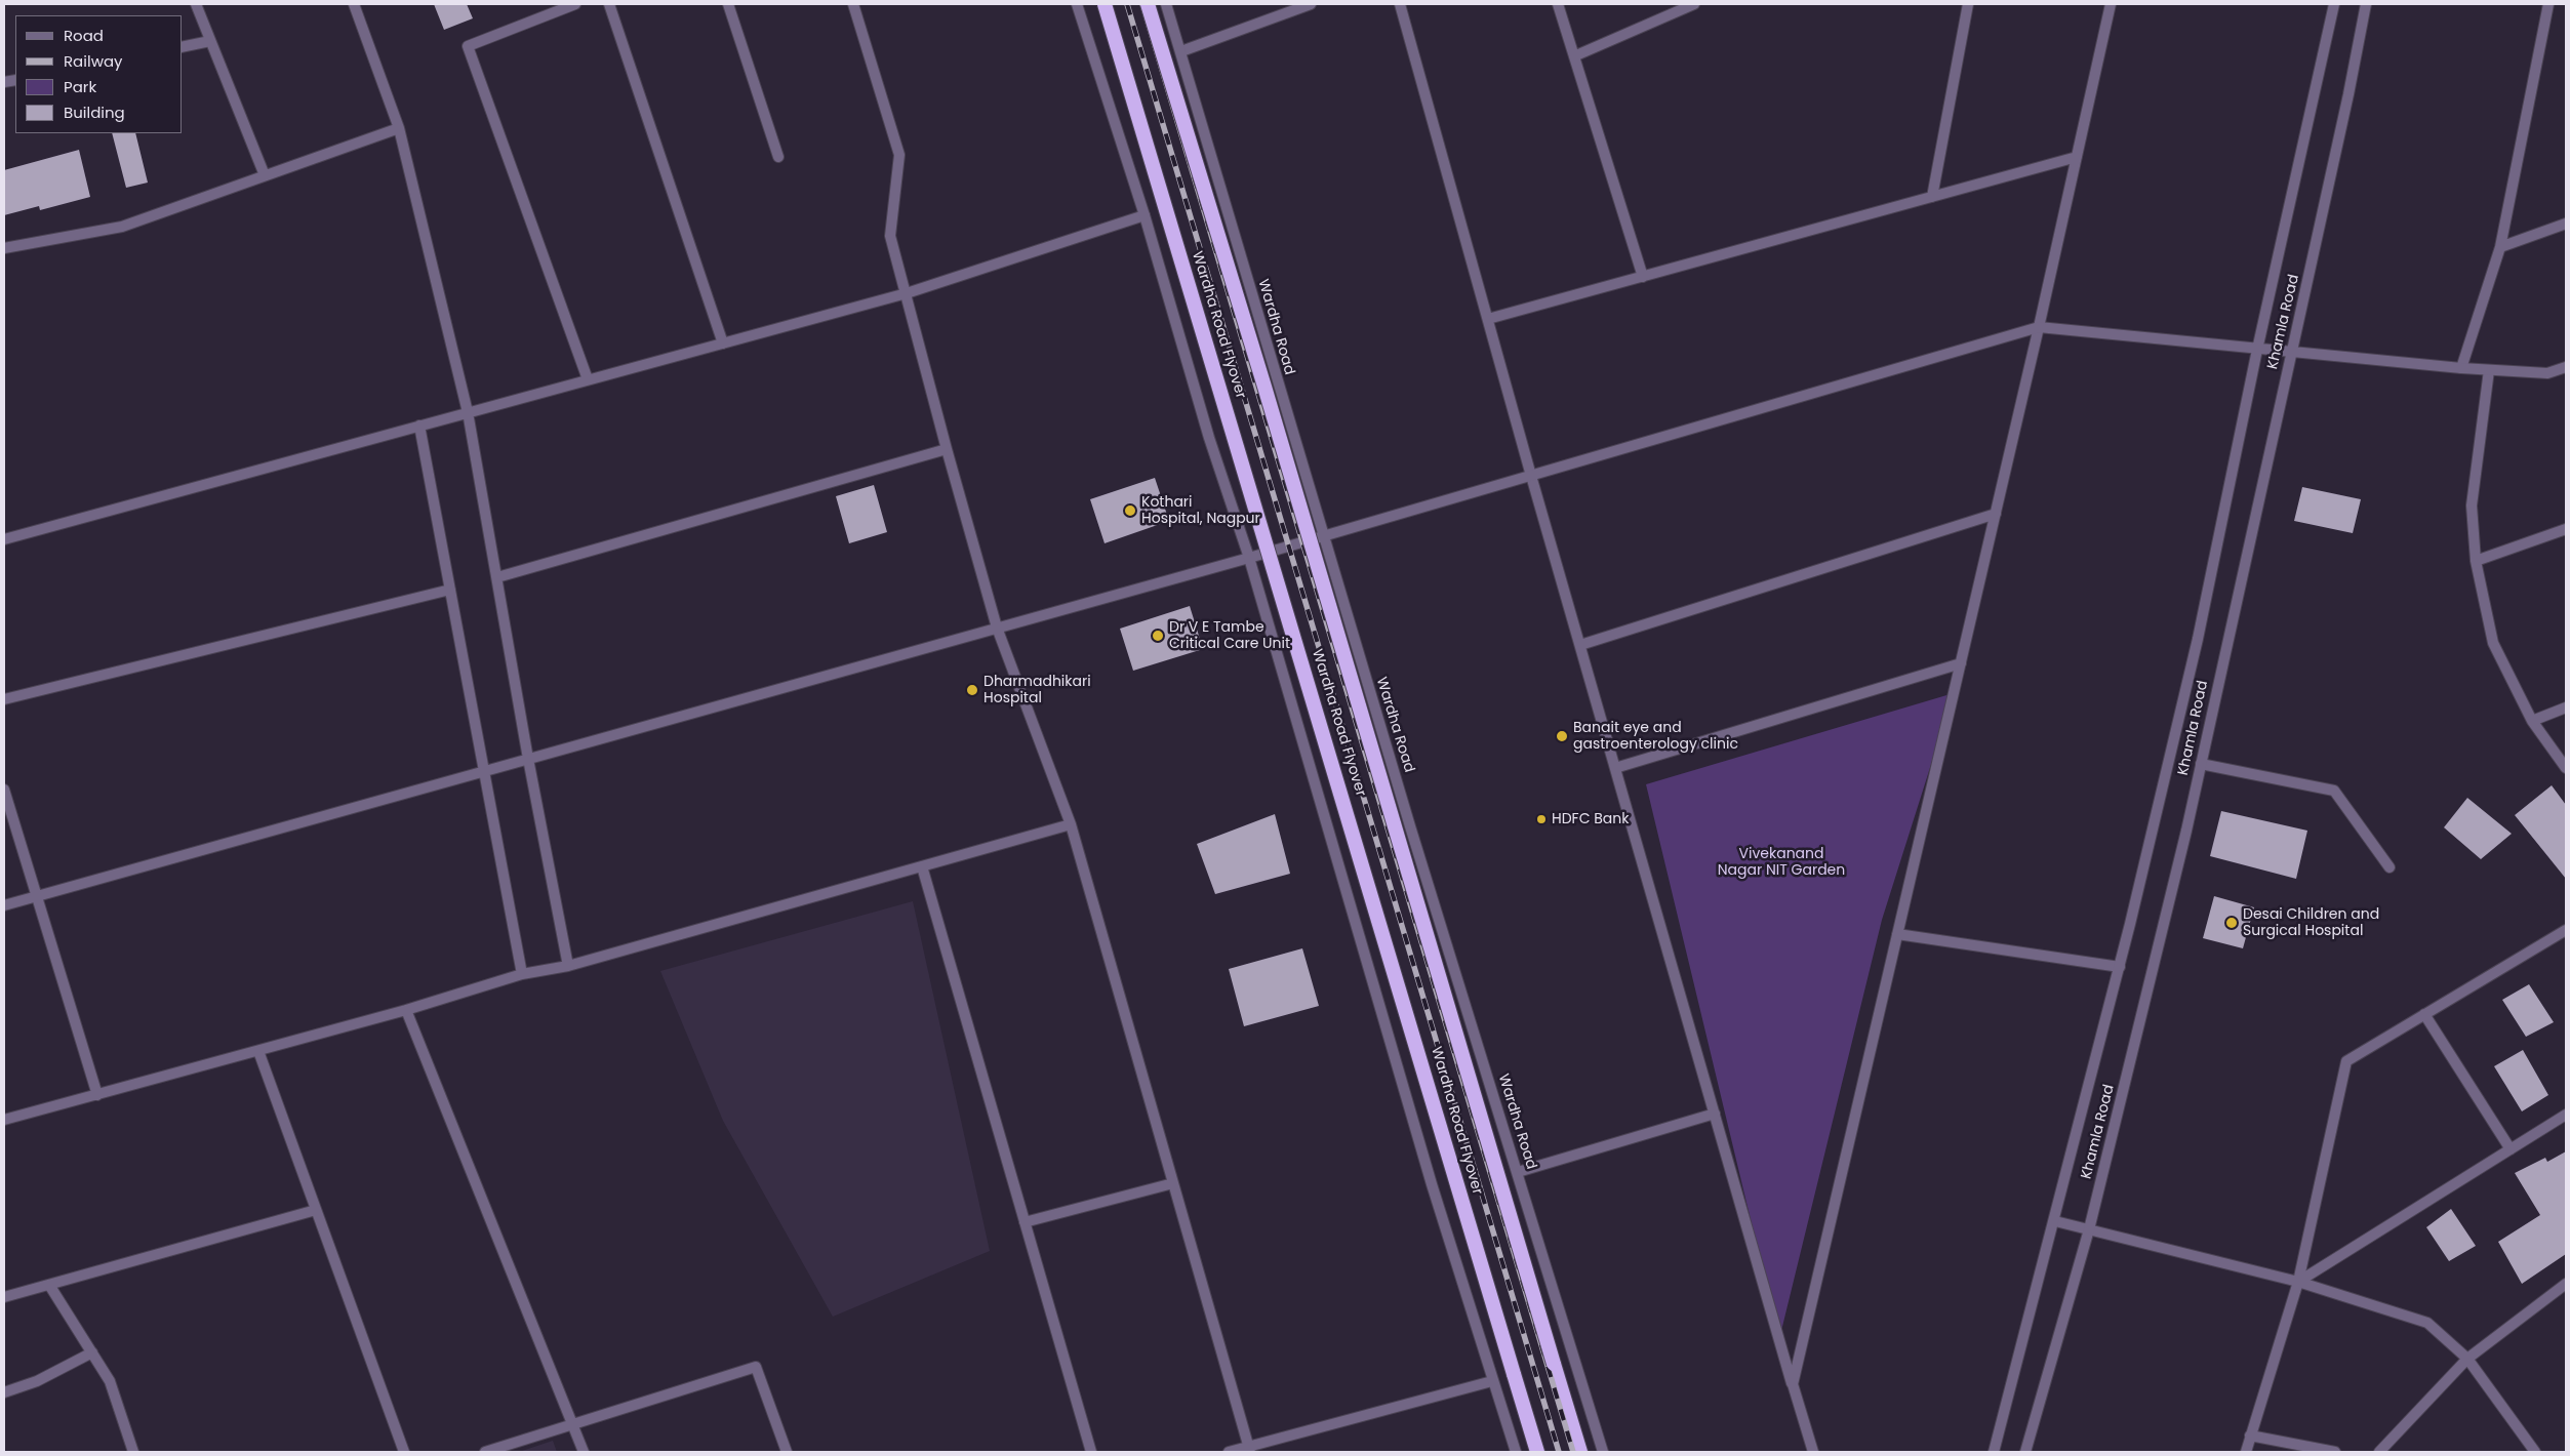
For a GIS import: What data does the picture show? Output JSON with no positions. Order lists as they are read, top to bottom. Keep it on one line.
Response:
{"streets":{"highway":["Wardha Road Flyover"],"street":["Khamla Road","Wardha Road"]},"parks":["Vivekanand Nagar NIT Garden"],"places":["Kothari Hospital, Nagpur","Dr V E Tambe Critical Care Unit","Dharmadhikari Hospital","Banait eye and gastroenterology clinic","HDFC Bank","Desai Children and Surgical Hospital"],"legend":["Road","Railway","Park","Building"]}
